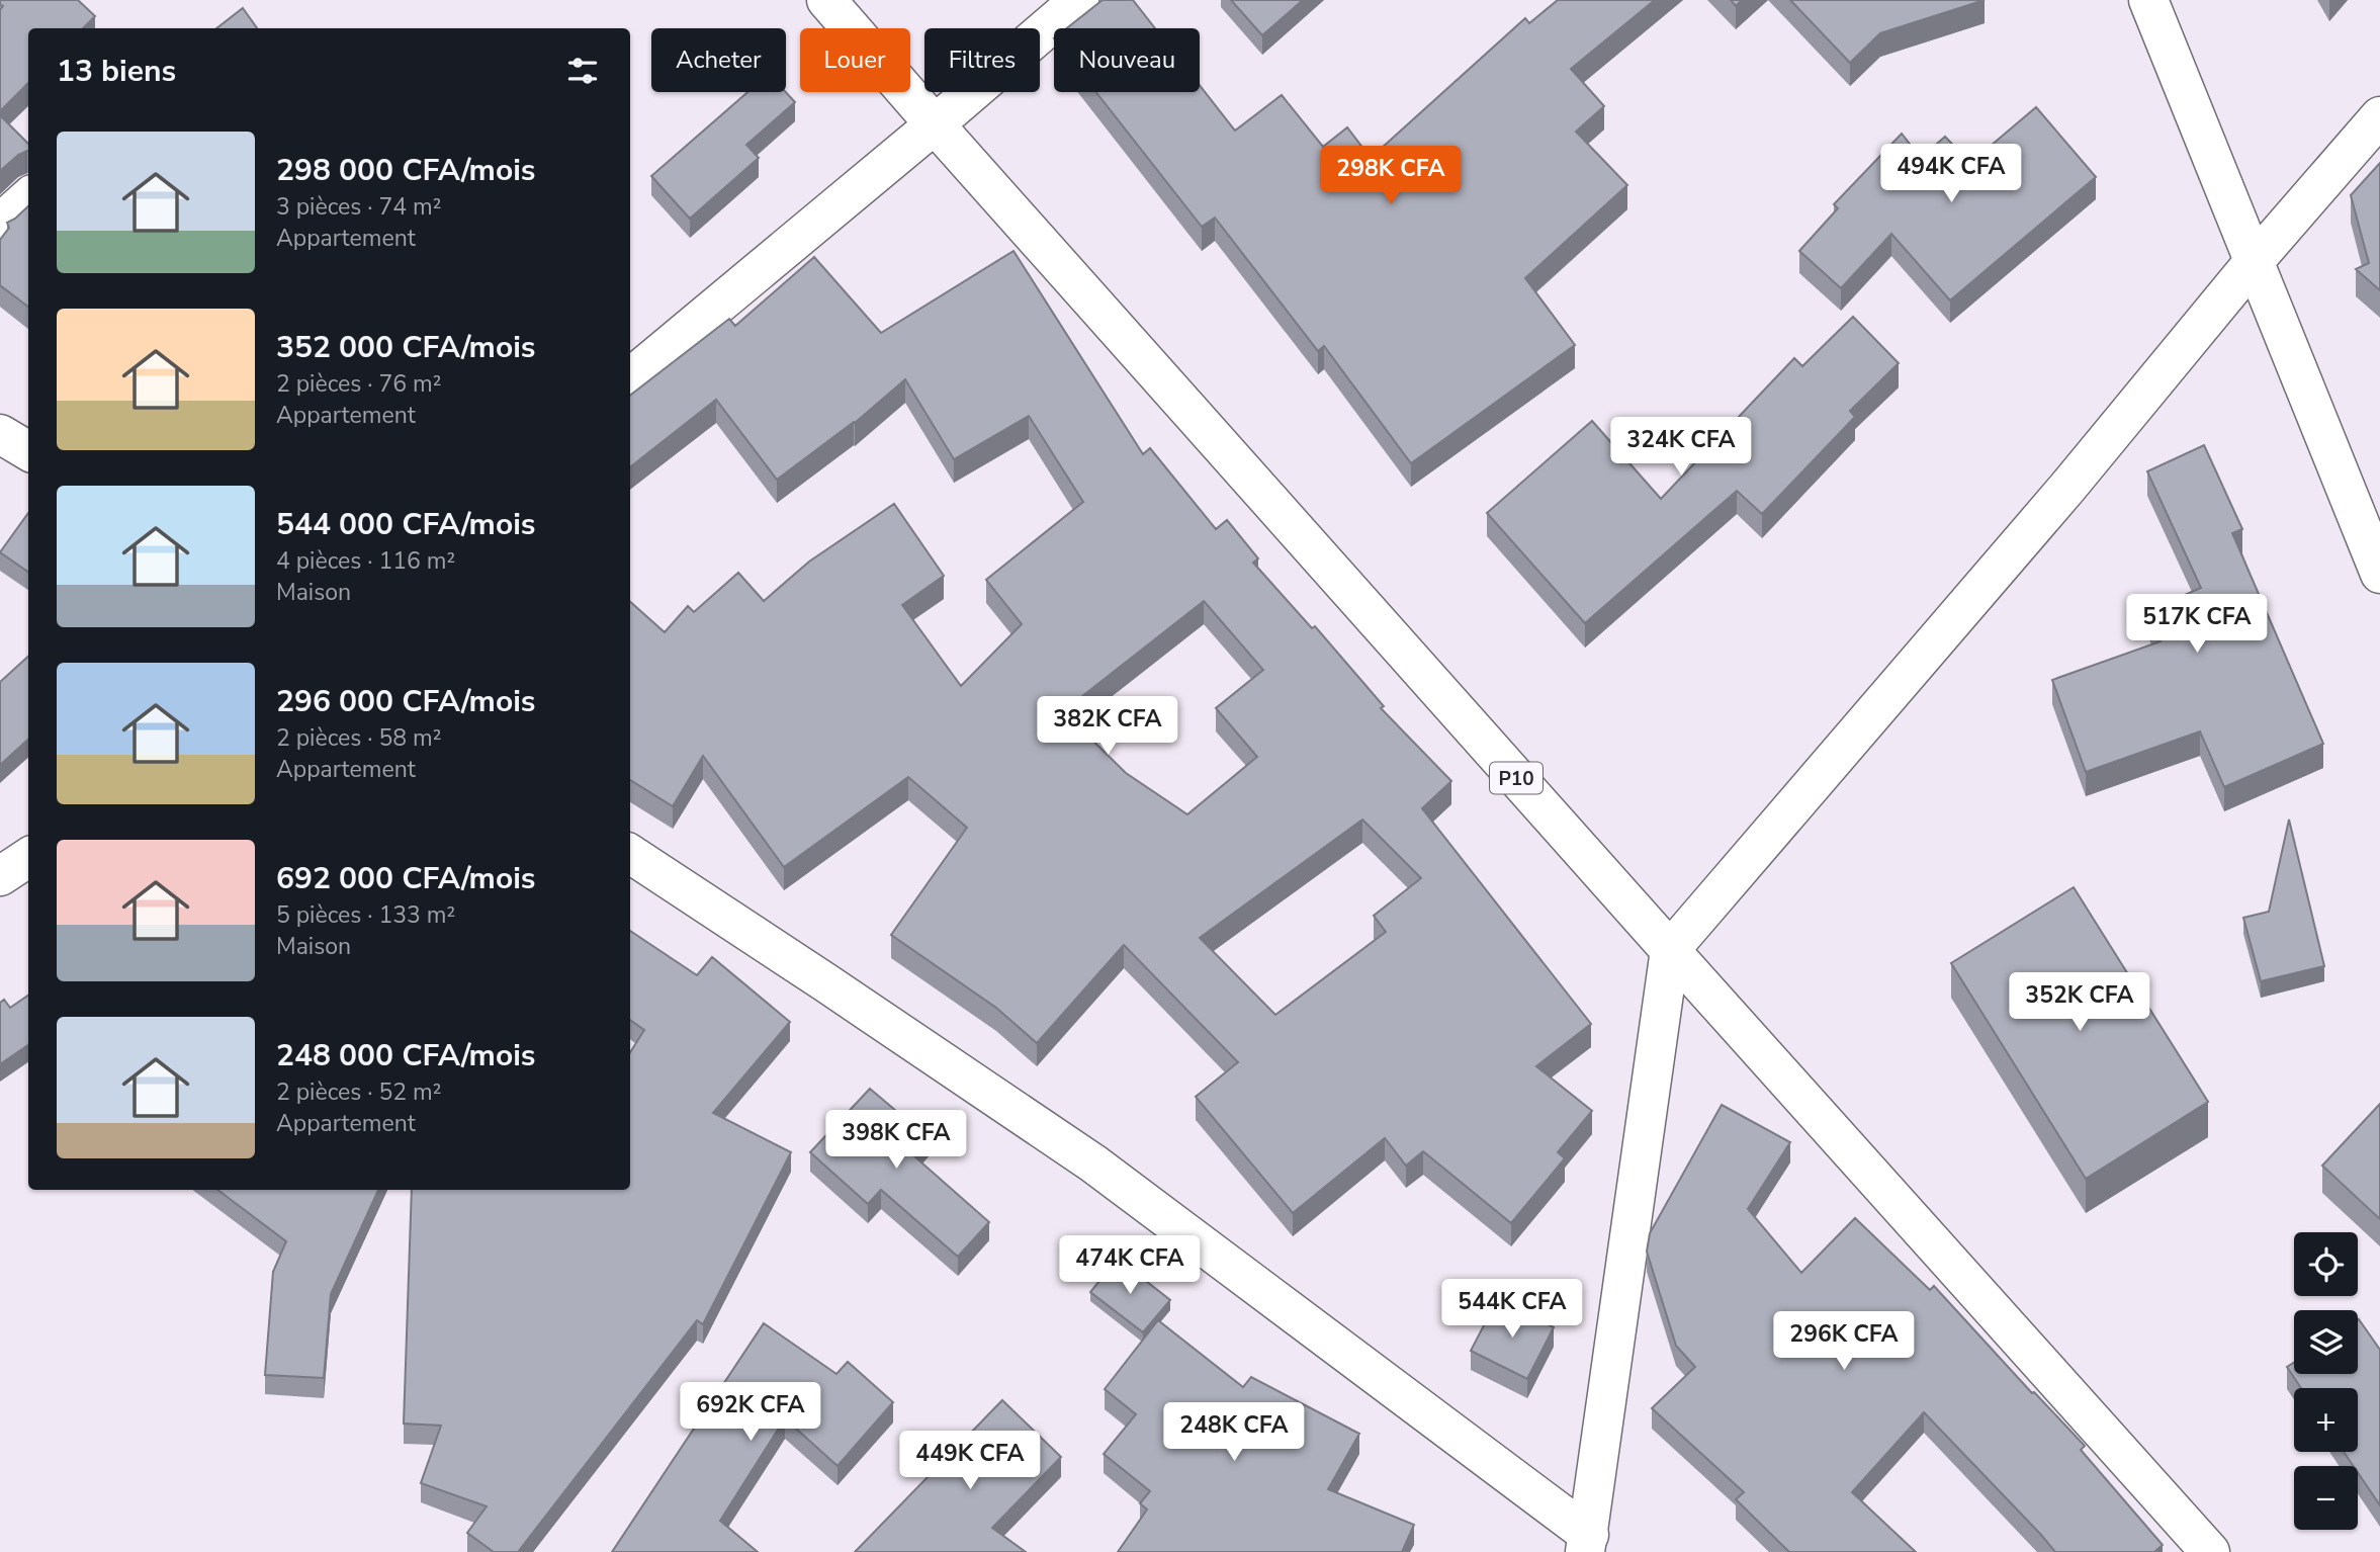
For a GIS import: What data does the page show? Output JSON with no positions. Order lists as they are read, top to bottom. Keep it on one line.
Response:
{"streets":{"street":["P10"]},"page":{"chip":["Acheter","Louer","Filtres","Nouveau"],"heading":"13 biens","list":[{"name":"298 000 CFA/mois","note":"3 pièces · 74 m² · Appartement"},{"name":"352 000 CFA/mois","note":"2 pièces · 76 m² · Appartement"},{"name":"544 000 CFA/mois","note":"4 pièces · 116 m² · Maison"},{"name":"296 000 CFA/mois","note":"2 pièces · 58 m² · Appartement"},{"name":"692 000 CFA/mois","note":"5 pièces · 133 m² · Maison"},{"name":"248 000 CFA/mois","note":"2 pièces · 52 m² · Appartement"}],"price":["494K CFA","298K CFA","324K CFA","517K CFA","382K CFA","352K CFA","398K CFA","474K CFA","544K CFA","296K CFA","692K CFA","248K CFA","449K CFA"],"map_buttons":["+","−"]}}
